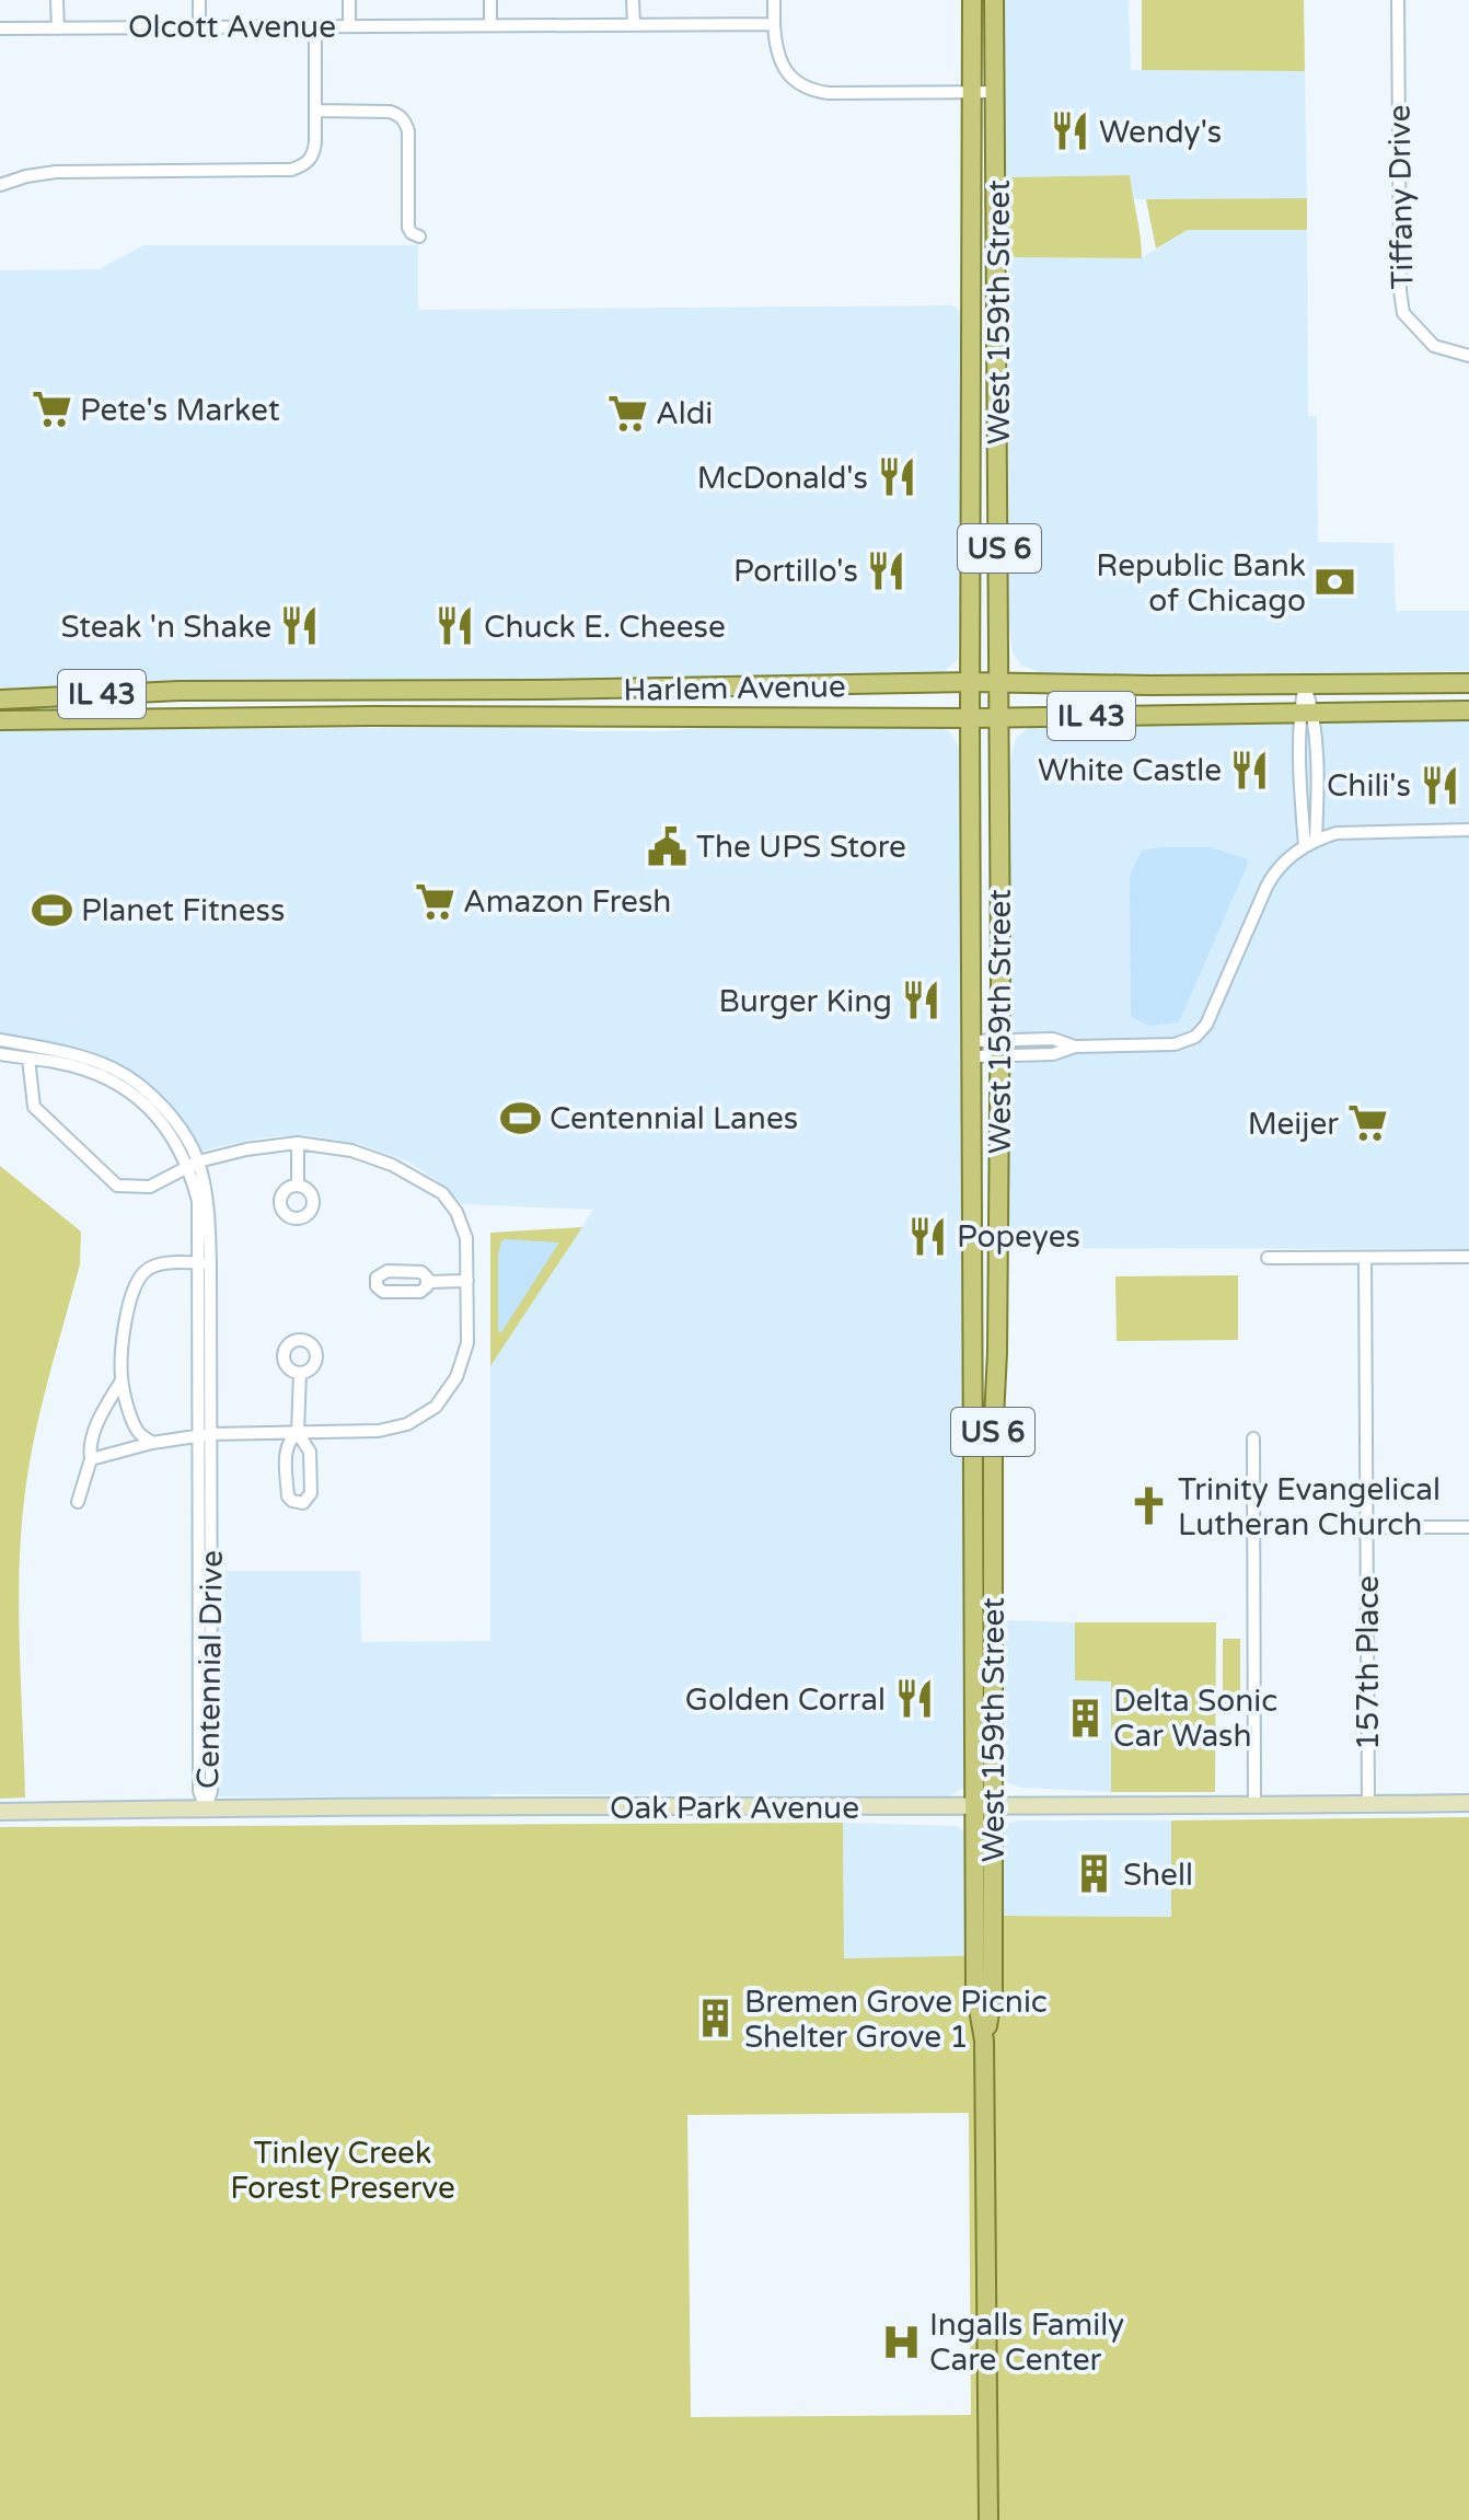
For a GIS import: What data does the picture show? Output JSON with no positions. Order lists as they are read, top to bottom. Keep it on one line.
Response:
{"streets":{"main road":["West 159th Street","US 6","Harlem Avenue","IL 43"],"street":["Olcott Avenue","Tiffany Drive","157th Place","Centennial Drive","Oak Park Avenue"]},"crossings":[["West 159th Street","Harlem Avenue"],["West 159th Street","Oak Park Avenue"],["157th Place","Oak Park Avenue"],["Centennial Drive","Oak Park Avenue"]],"parks":["Tinley Creek Forest Preserve"],"places":{"restaurant":["Wendy's","McDonald's","Portillo's","Steak 'n Shake","Chuck E. Cheese","White Castle","Chili's","Burger King","Popeyes","Golden Corral"],"supermarket":["Pete's Market","Aldi","Amazon Fresh","Meijer"],"bank":["Republic Bank of Chicago"],"public building":["The UPS Store"],"sports":["Planet Fitness","Centennial Lanes"],"church":["Trinity Evangelical Lutheran Church"],"building":["Delta Sonic Car Wash","Shell","Bremen Grove Picnic Shelter Grove 1"],"hospital":["Ingalls Family Care Center"]}}
